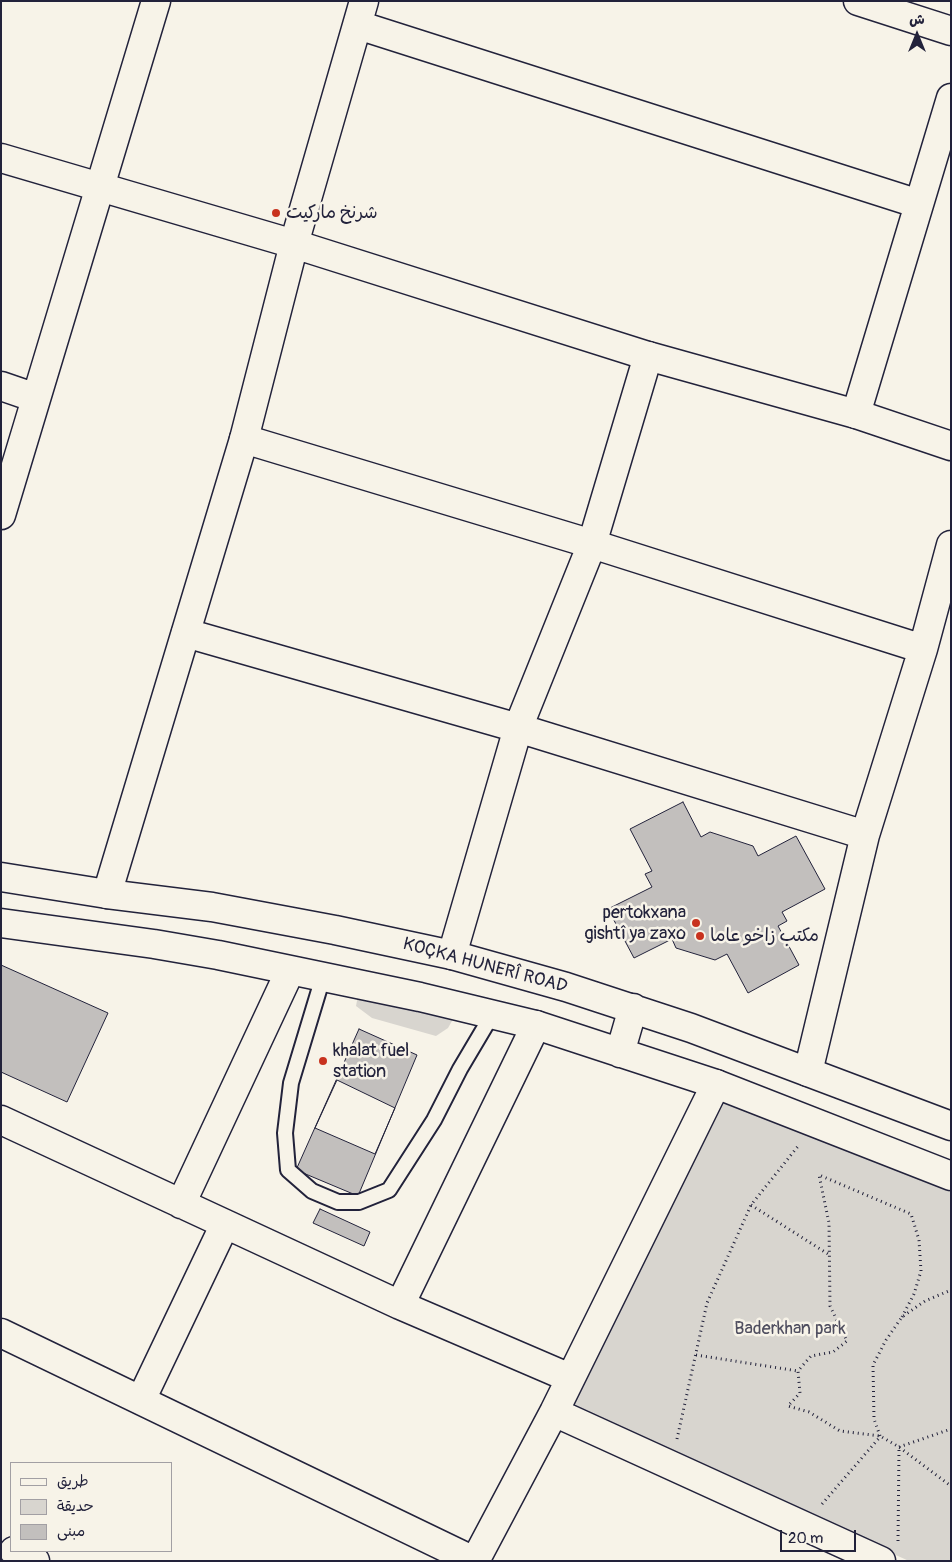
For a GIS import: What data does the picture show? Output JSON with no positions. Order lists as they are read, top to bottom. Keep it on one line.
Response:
{"streets":{"street":["KOÇKA HUNERÎ ROAD"]},"parks":["Baderkhan park"],"places":["شرنخ ماركيت","pertokxana gishtî ya zaxo","مكتب زاخو عاما","khalat fuel station"],"legend":["طريق","حديقة","مبنى"],"scale_bar":"20 m","north":"top"}
